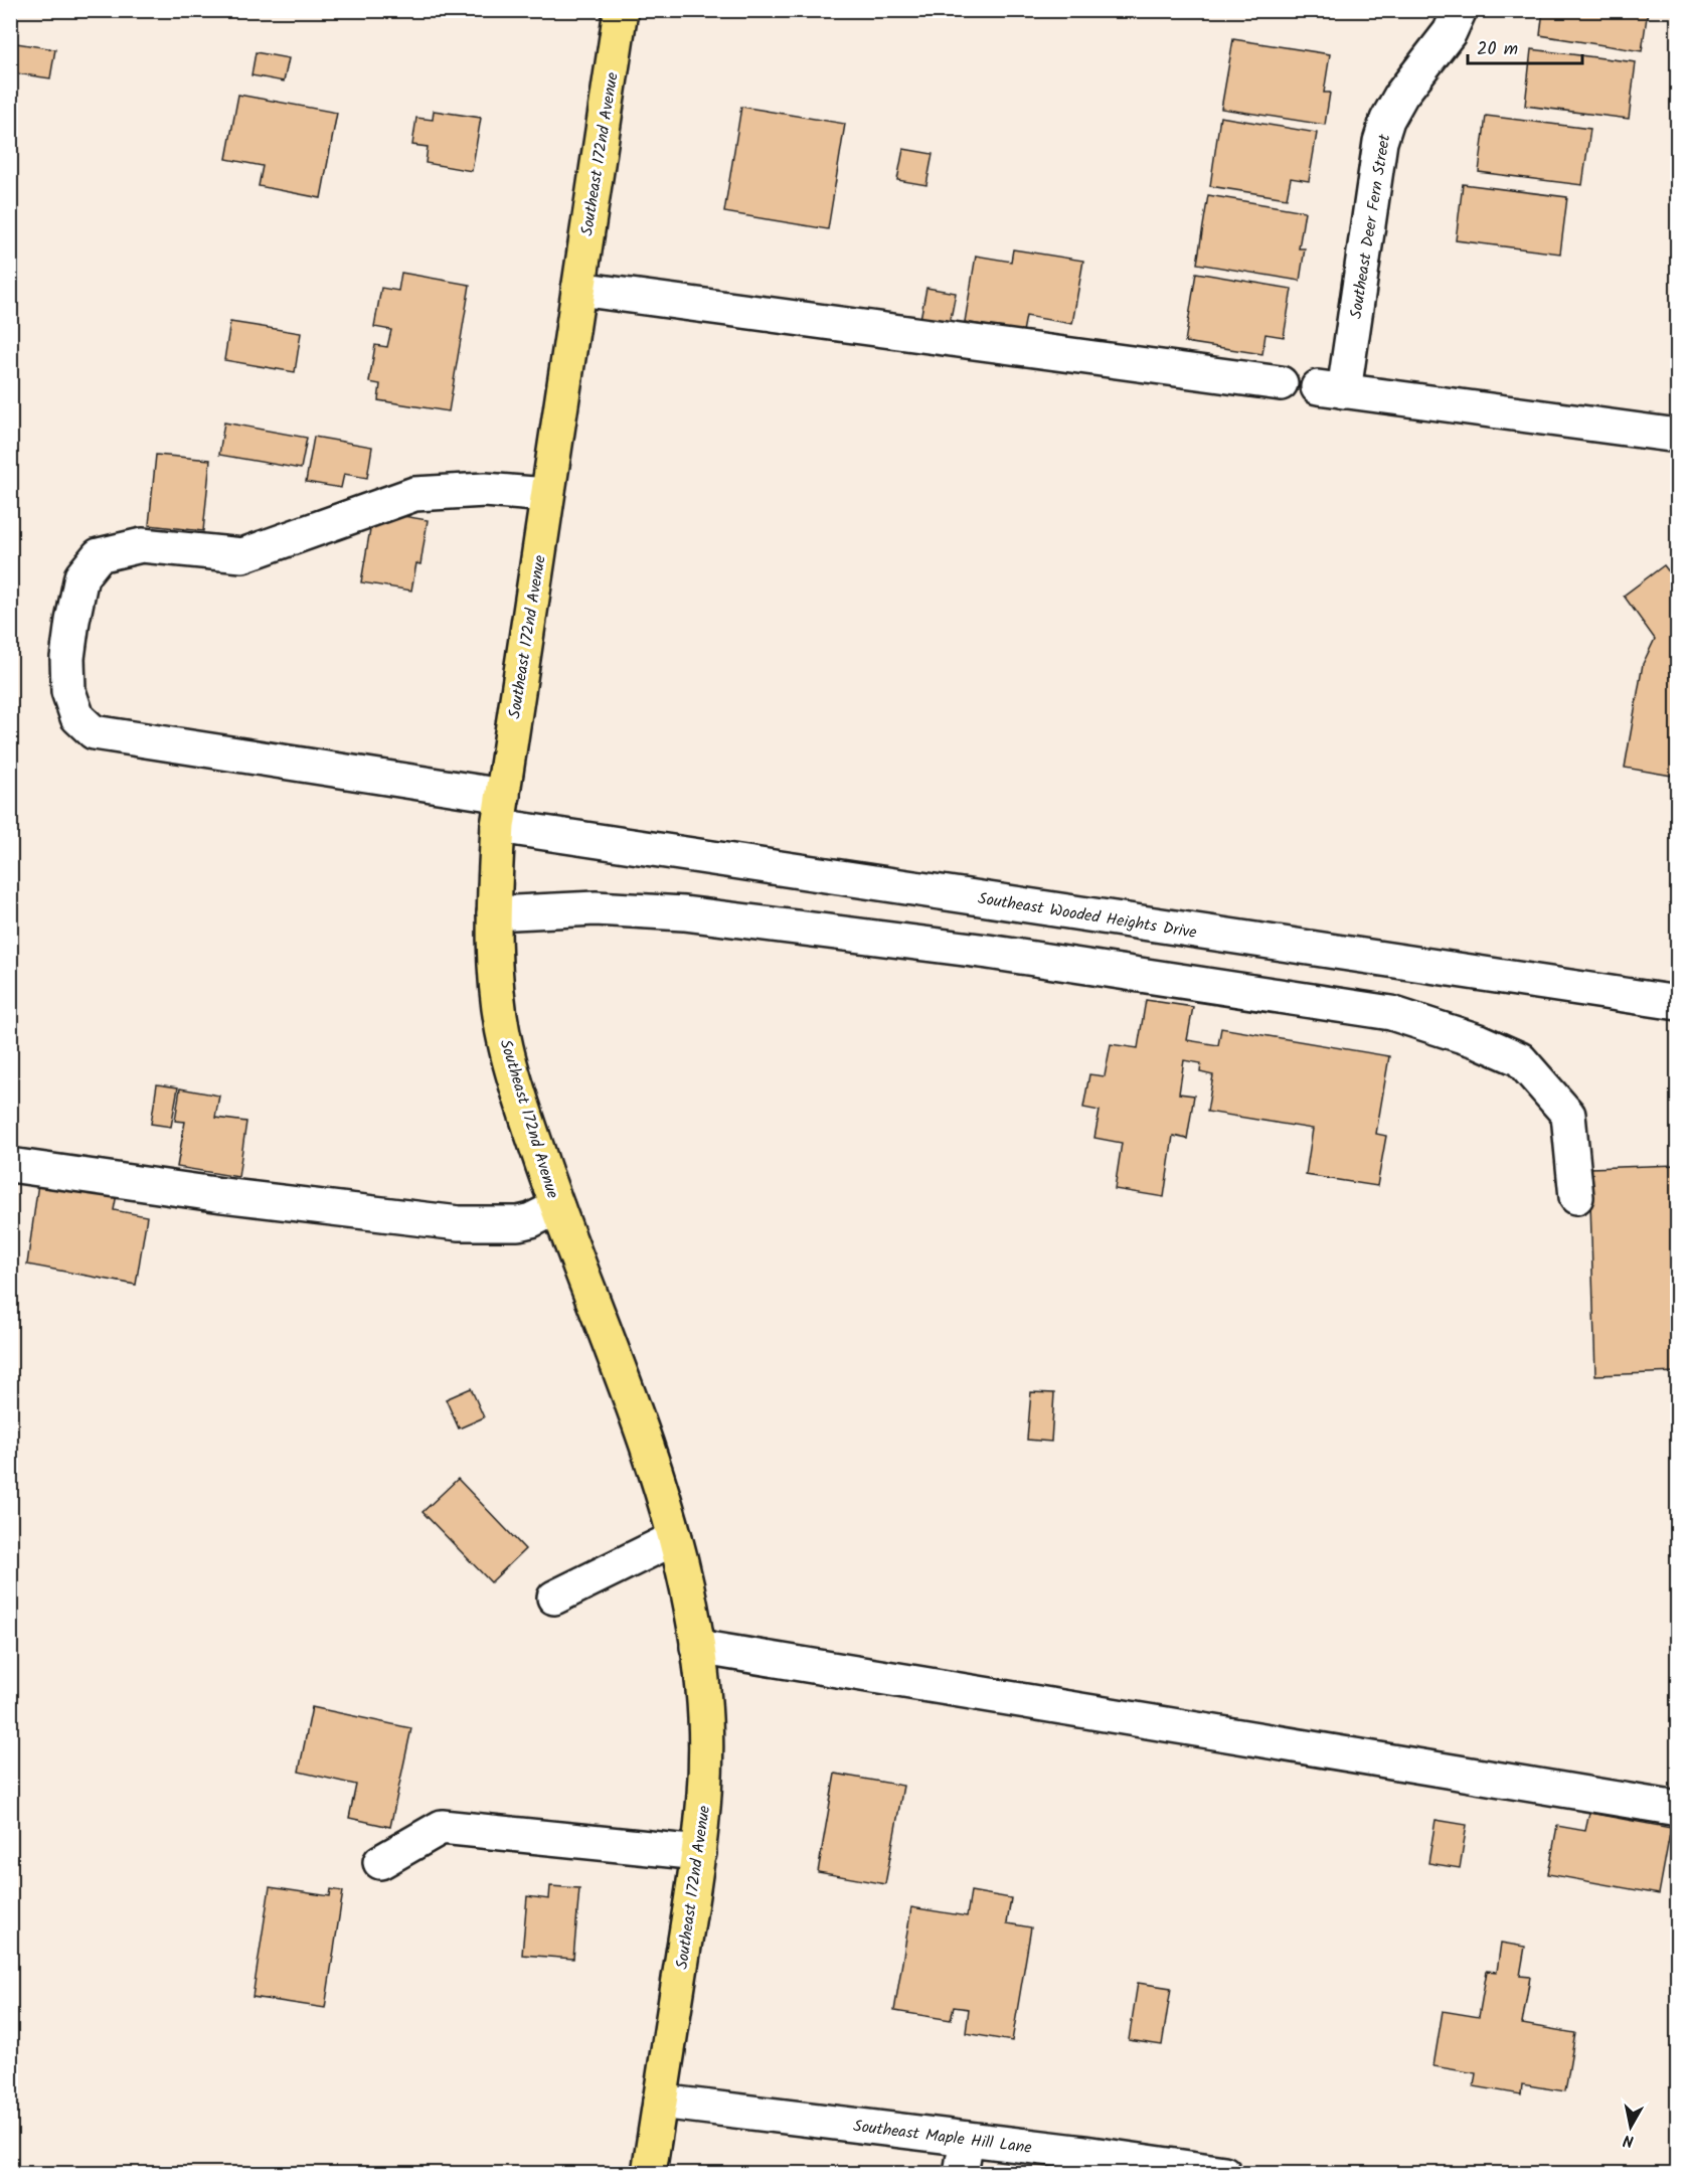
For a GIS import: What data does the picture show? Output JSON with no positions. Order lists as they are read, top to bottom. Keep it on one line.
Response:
{"streets":{"main road":["Southeast 172nd Avenue"],"street":["Southeast Deer Fern Street","Southeast Wooded Heights Drive","Southeast Maple Hill Lane"]},"crossings":[["Southeast 172nd Avenue","Southeast Wooded Heights Drive"],["Southeast 172nd Avenue","Southeast Maple Hill Lane"]],"scale_bar":"20 m","north":"bottom"}
